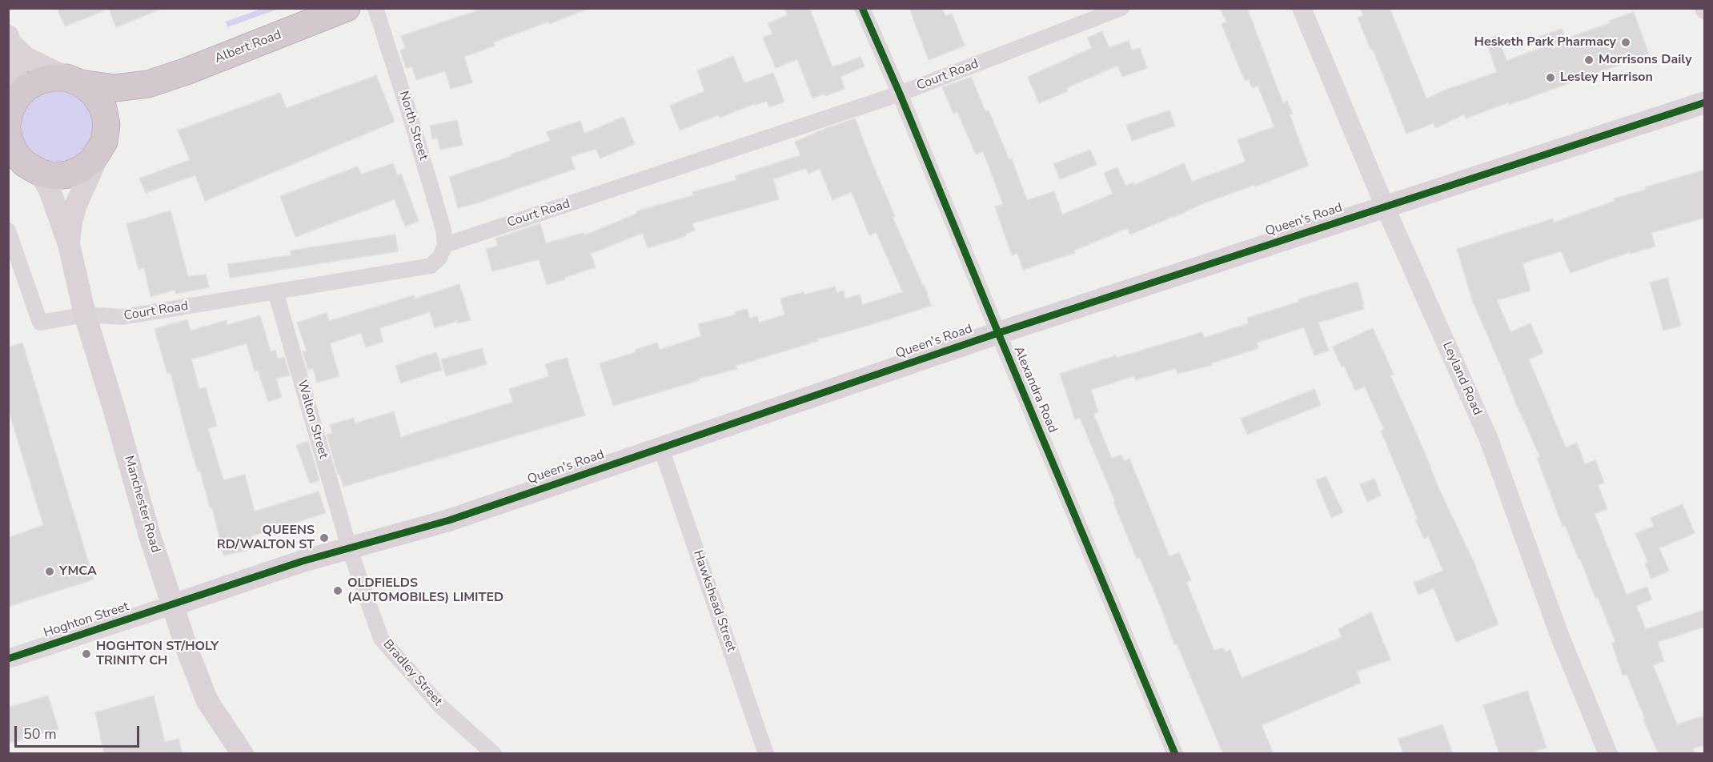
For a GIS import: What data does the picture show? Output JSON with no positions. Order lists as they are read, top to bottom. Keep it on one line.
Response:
{"streets":{"highway":["Albert Road"],"main road":["Queen's Road","Manchester Road"],"street":["Court Road","North Street","Leyland Road","Alexandra Road","Walton Street","Hawkshead Street","Hoghton Street","Bradley Street"]},"crossings":[["Albert Road","Manchester Road"],["Court Road","North Street"],["Court Road","Alexandra Road"],["Court Road","Walton Street"],["Court Road","Manchester Road"],["Queen's Road","Leyland Road"],["Queen's Road","Alexandra Road"],["Queen's Road","Walton Street"],["Queen's Road","Manchester Road"],["Queen's Road","Hawkshead Street"],["Queen's Road","Hoghton Street"],["Queen's Road","Bradley Street"],["Walton Street","Bradley Street"],["Manchester Road","Hoghton Street"]],"places":["Hesketh Park Pharmacy","Morrisons Daily","Lesley Harrison","QUEENS RD/WALTON ST","YMCA","OLDFIELDS (AUTOMOBILES) LIMITED","HOGHTON ST/HOLY TRINITY CH"],"scale_bar":"50 m"}
